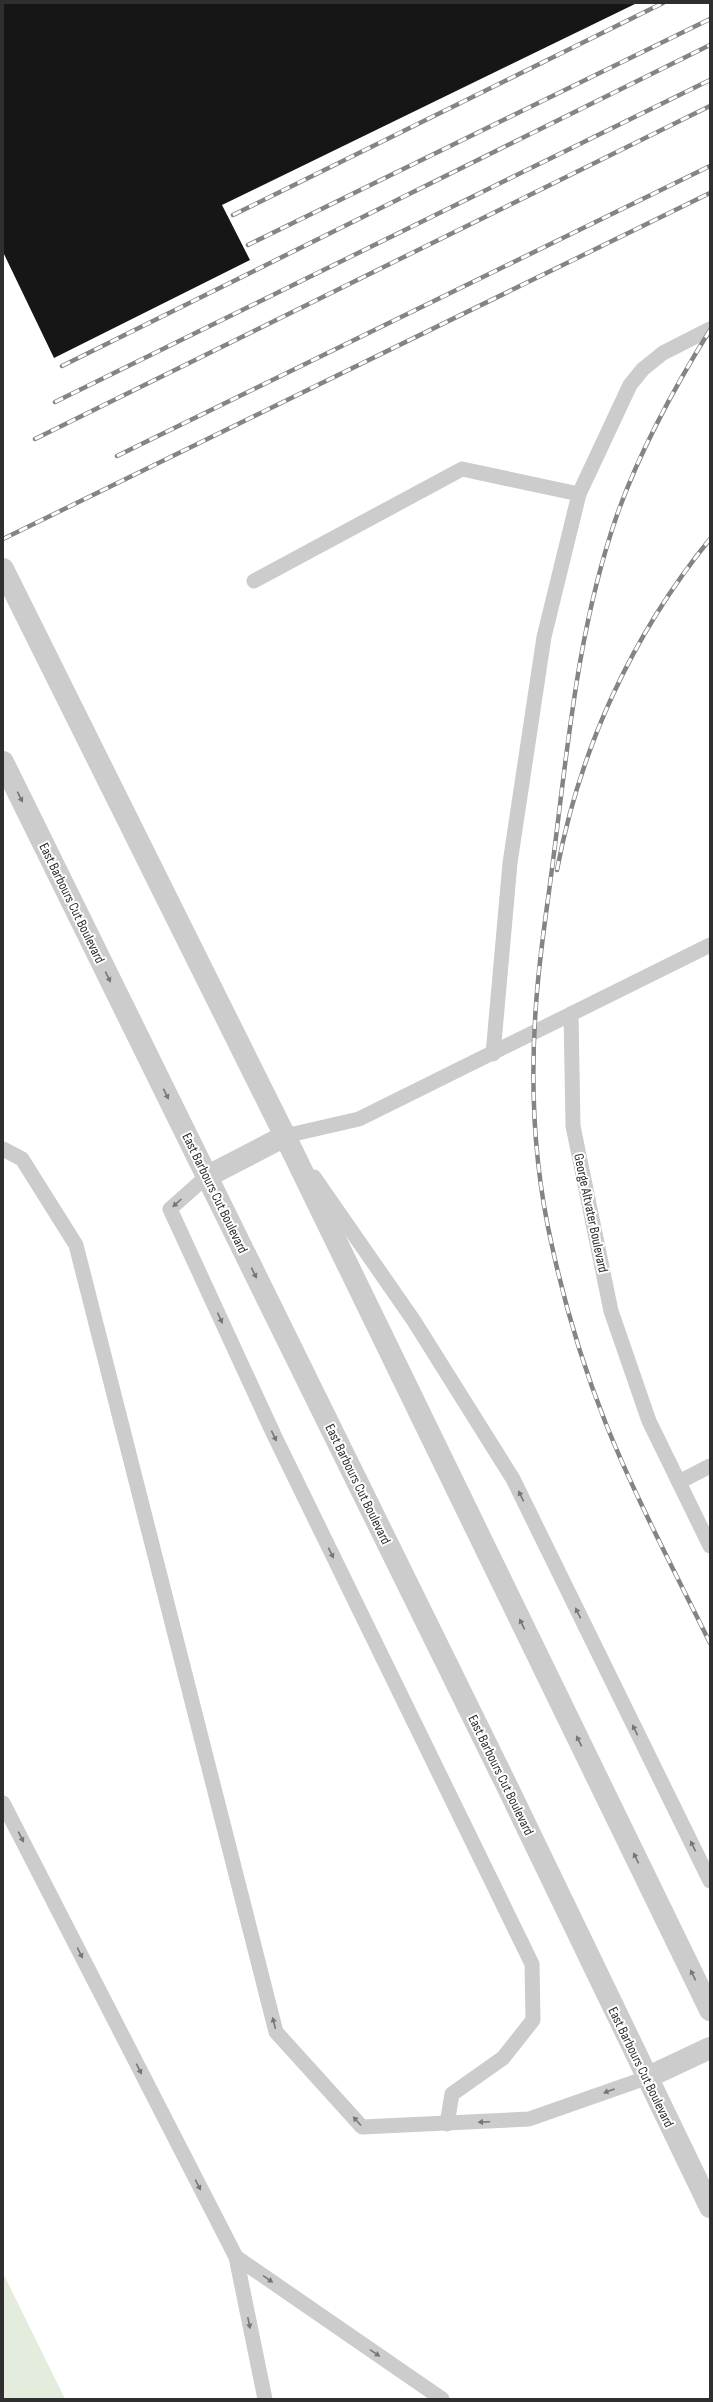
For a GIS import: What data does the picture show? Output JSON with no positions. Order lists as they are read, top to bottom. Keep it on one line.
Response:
{"streets":{"street":["East Barbours Cut Boulevard"],"lane":["George Altvater Boulevard"]}}
